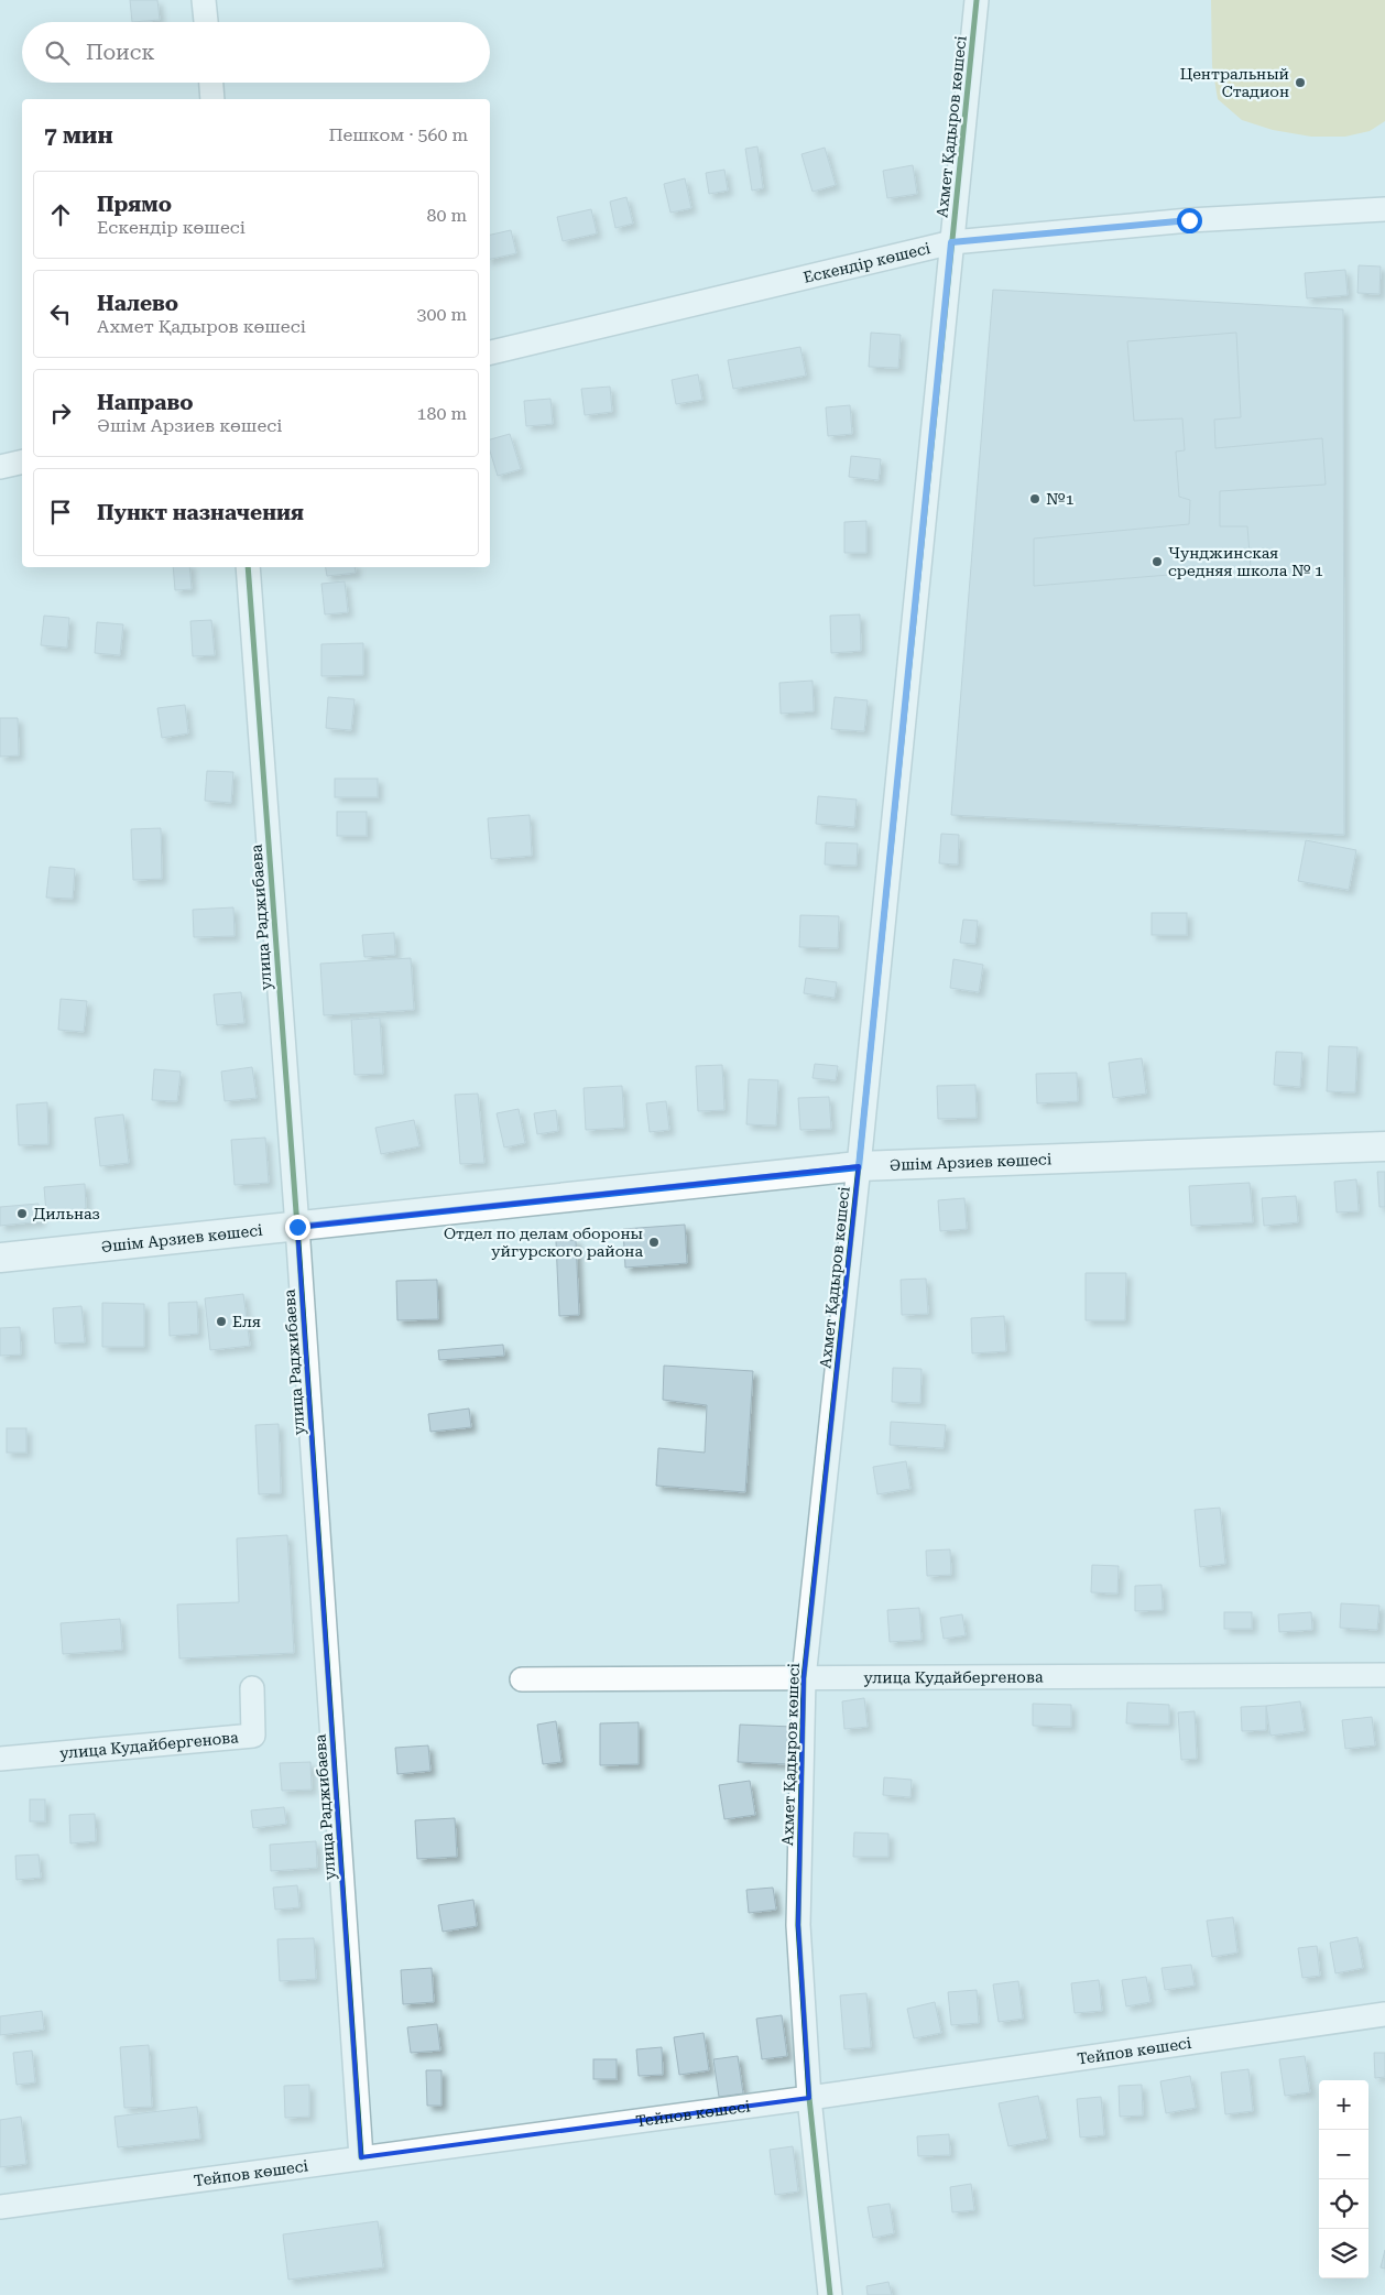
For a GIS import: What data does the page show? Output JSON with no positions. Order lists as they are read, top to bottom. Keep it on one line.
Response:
{"streets":{"street":["Ахмет Қадыров көшесі","Ескендір көшесі","улица Раджибаева","Әшім Арзиев көшесі","улица Кудайбергенова","Тейпов көшесі"]},"crossings":[["Ахмет Қадыров көшесі","Ескендір көшесі"],["Ахмет Қадыров көшесі","Әшім Арзиев көшесі"],["Ахмет Қадыров көшесі","улица Кудайбергенова"],["Ахмет Қадыров көшесі","Тейпов көшесі"],["улица Раджибаева","Әшім Арзиев көшесі"],["улица Раджибаева","Тейпов көшесі"]],"places":["Центральный Стадион","№1","Чунджинская средняя школа № 1","Дильназ","Отдел по делам обороны уйгурского района","Еля"],"page":{"search":"Поиск","heading":["7 мин","Пешком · 560 m"],"list":[["Прямо","Ескендір көшесі","80 m"],["Налево","Ахмет Қадыров көшесі","300 m"],["Направо","Әшім Арзиев көшесі","180 m"],"Пункт назначения"],"map_buttons":["+","−"]}}
